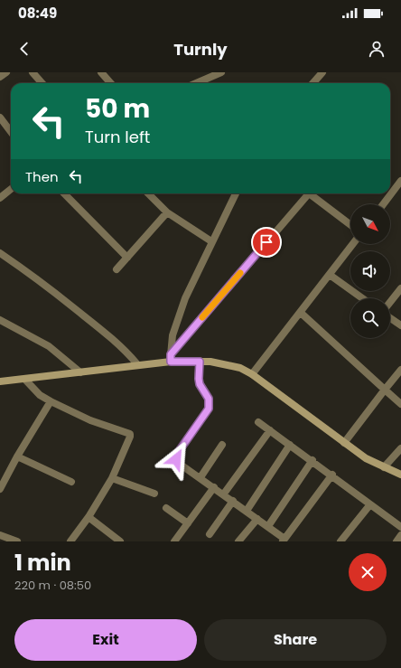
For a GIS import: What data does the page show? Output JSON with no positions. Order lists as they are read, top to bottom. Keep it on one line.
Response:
{"north":"bottom right","page":{"status":"08:49","header":"Turnly","turn":["50 m","Turn left"],"then":"Then","heading":["1 min","220 m · 08:50"],"buttons":["Exit","Share"]}}
